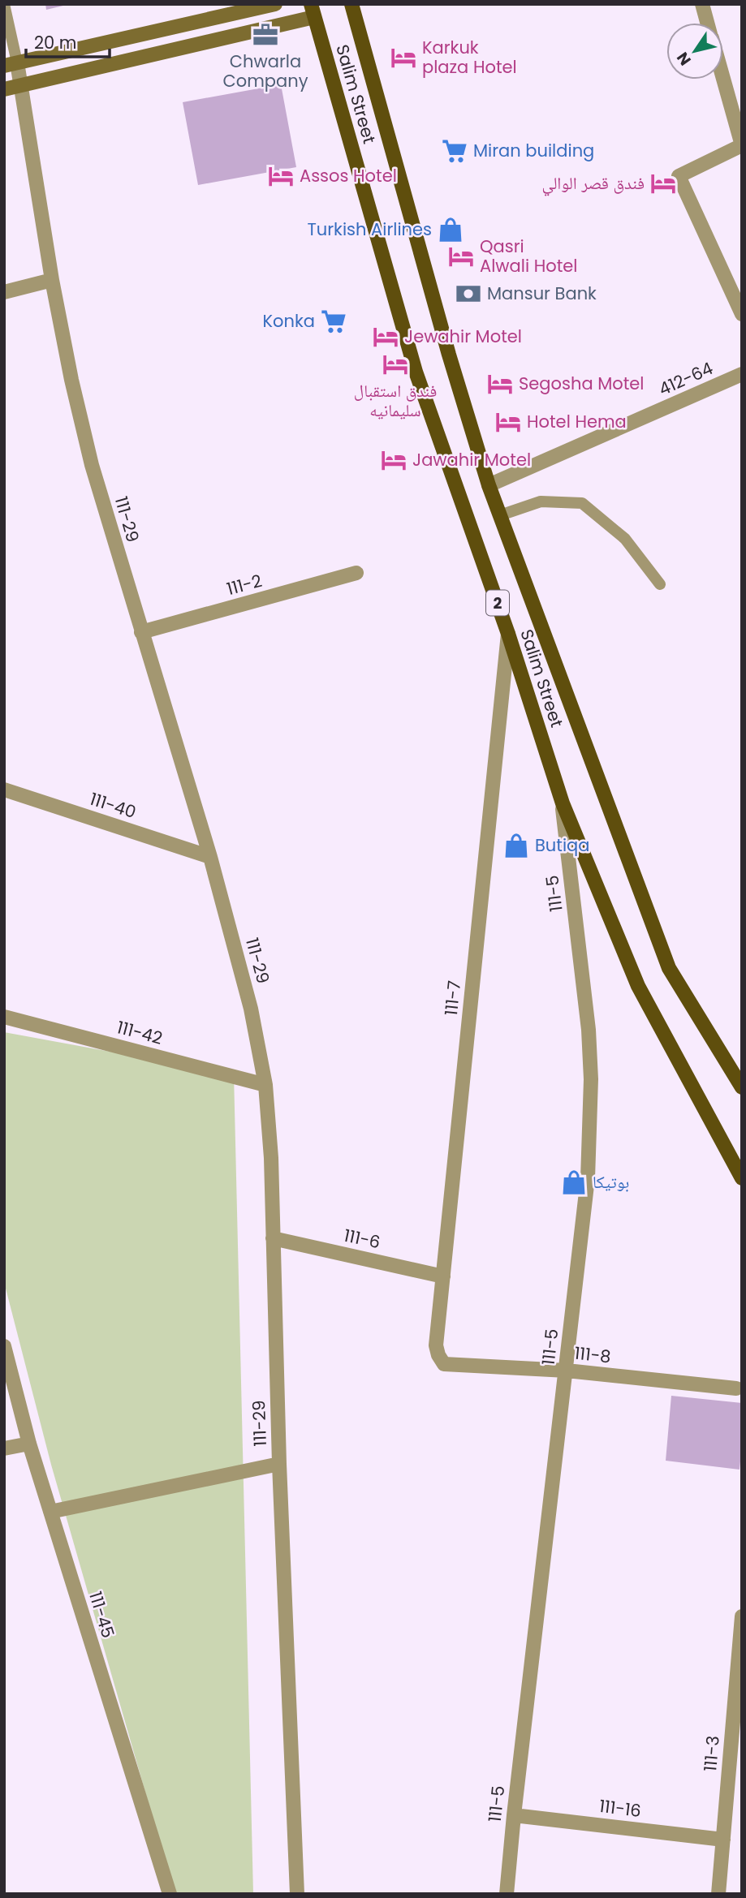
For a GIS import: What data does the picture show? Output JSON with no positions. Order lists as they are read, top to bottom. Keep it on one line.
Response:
{"streets":{"main road":["Salim Street","2"],"street":["412-64","111-29","111-2","111-40","111-5","111-7","111-42","111-6","111-8","111-45","111-3","111-16"]},"crossings":[["Salim Street","412-64"],["Salim Street","111-5"],["Salim Street","111-7"],["111-29","111-2"],["111-29","111-40"],["111-29","111-42"],["111-29","111-6"],["111-5","111-8"],["111-5","111-16"],["111-7","111-6"],["111-7","111-8"],["111-3","111-16"]],"places":{"office":["Chwarla Company"],"hotel":["Karkuk plaza Hotel","Assos Hotel","فندق قصر الوالي","Qasri Alwali Hotel","Jewahir Motel","فندق استقبال سليمانيه","Segosha Motel","Hotel Hema","Jawahir Motel"],"supermarket":["Miran building","Konka"],"shop":["Turkish Airlines","Butiqa","بوتيكا"],"bank":["Mansur Bank"]},"scale_bar":"20 m","north":"bottom left"}
